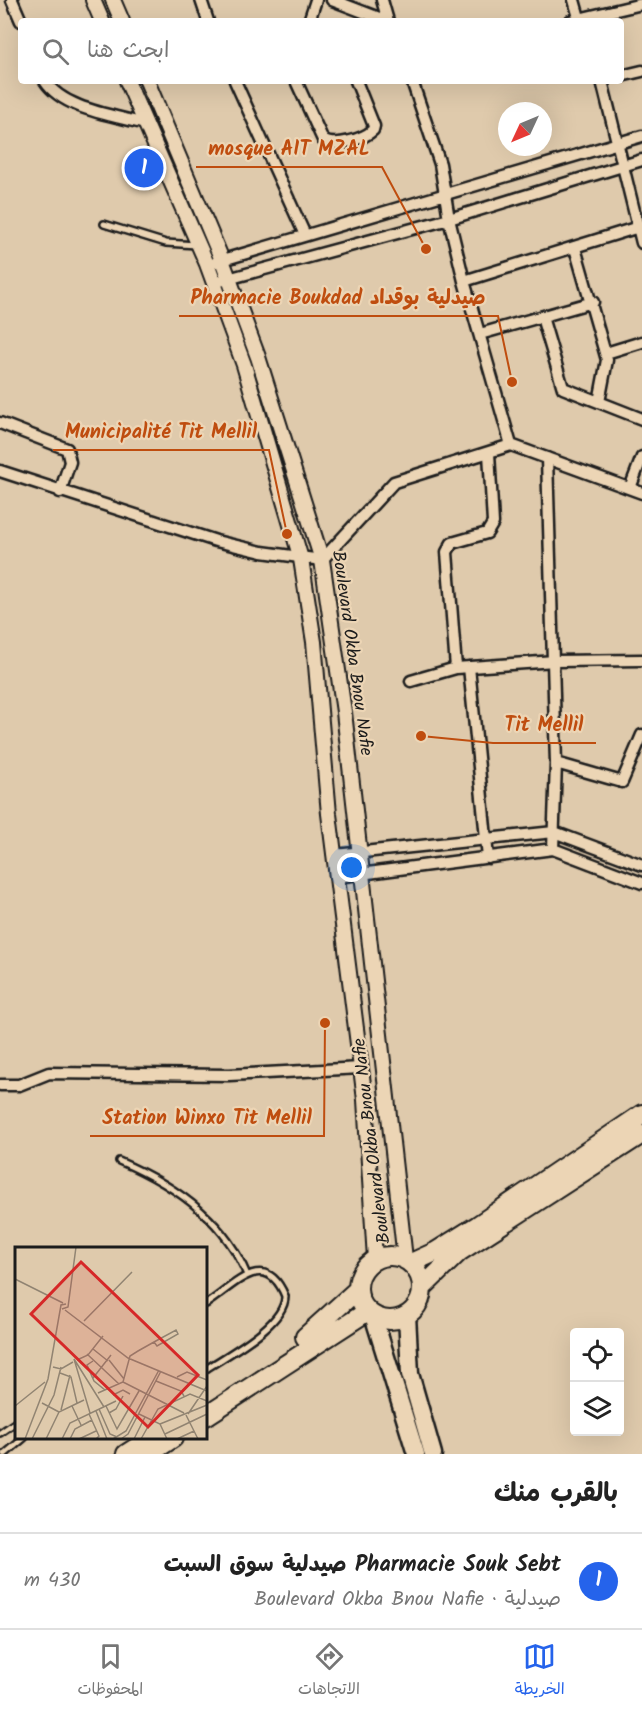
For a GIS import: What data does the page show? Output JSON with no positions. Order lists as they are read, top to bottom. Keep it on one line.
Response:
{"streets":{"main road":["Boulevard Okba Bnou Nafie"]},"places":["mosque AIT MZAL","Pharmacie Boukdad صيدلية بوقداد","Municipalité Tit Mellil","Tit Mellil","Station Winxo Tit Mellil"],"north":"bottom left","page":{"search":"ابحث هنا","pins":"1","heading":"بالقرب منك","list":[{"mark":"1","name":"Pharmacie Souk Sebt صيدلية سوق السبت","note":"صيدلية · Boulevard Okba Bnou Nafie","value":"430 m"}],"nav":["الخريطة","الاتجاهات","المحفوظات"]}}
